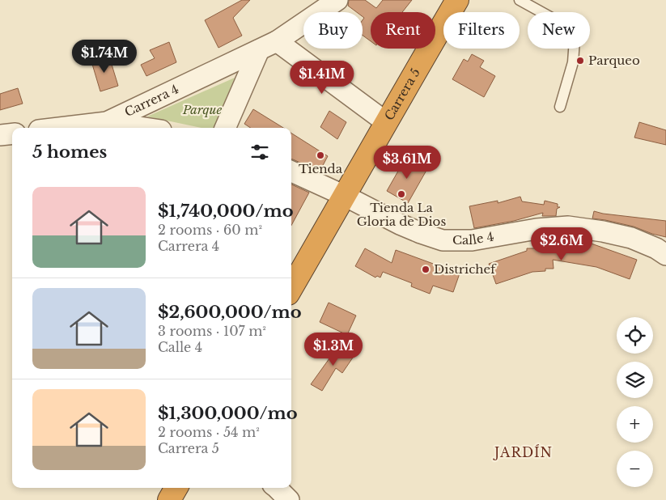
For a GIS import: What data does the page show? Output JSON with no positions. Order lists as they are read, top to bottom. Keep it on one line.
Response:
{"streets":{"highway":["Carrera 5"],"street":["Carrera 4","Calle 4"]},"crossings":[["Carrera 5","Calle 4"]],"districts":["JARDÍN"],"parks":["Parque"],"places":["Parqueo","Tienda","Tienda La Gloria de Dios","Districhef"],"page":{"chip":["Buy","Rent","Filters","New"],"price":["$1.74M","$1.41M","$3.61M","$2.6M","$1.3M"],"heading":"5 homes","list":[{"name":"$1,740,000/mo","note":"2 rooms · 60 m² · Carrera 4"},{"name":"$2,600,000/mo","note":"3 rooms · 107 m² · Calle 4"},{"name":"$1,300,000/mo","note":"2 rooms · 54 m² · Carrera 5"}],"map_buttons":["+","−"]}}
